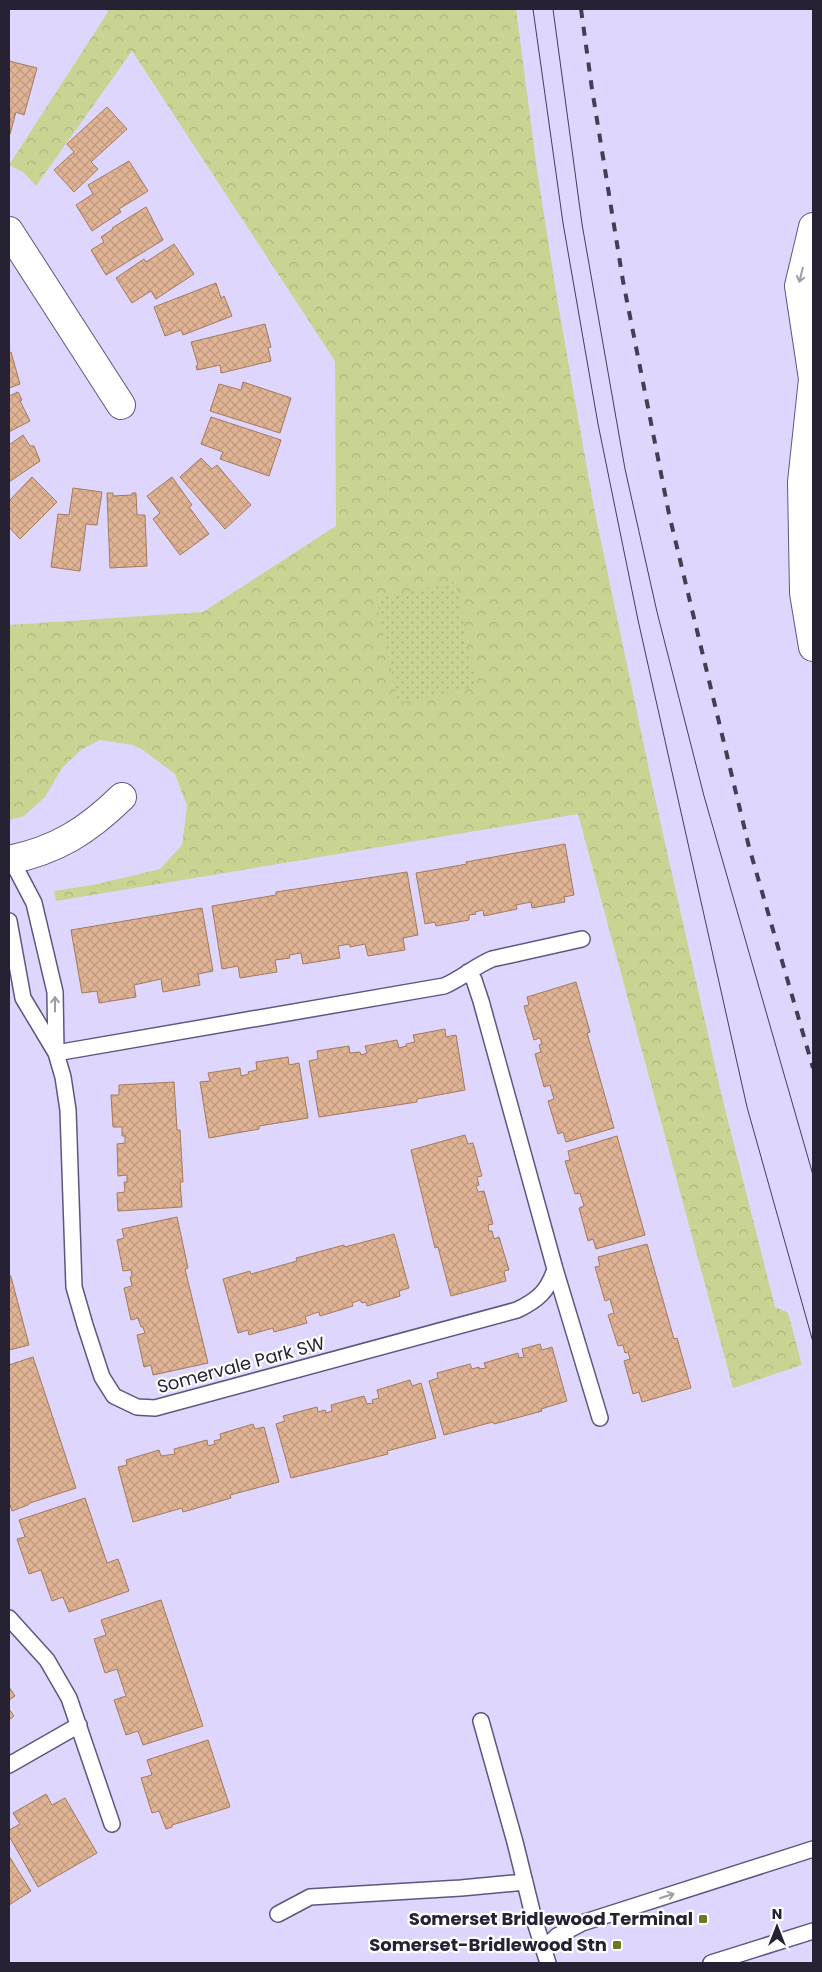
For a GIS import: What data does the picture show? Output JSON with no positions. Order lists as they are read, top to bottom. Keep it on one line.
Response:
{"streets":{"lane":["Somervale Park SW"]},"places":{"transit":["Somerset Bridlewood Terminal","Somerset-Bridlewood Stn"]},"north":"top"}
